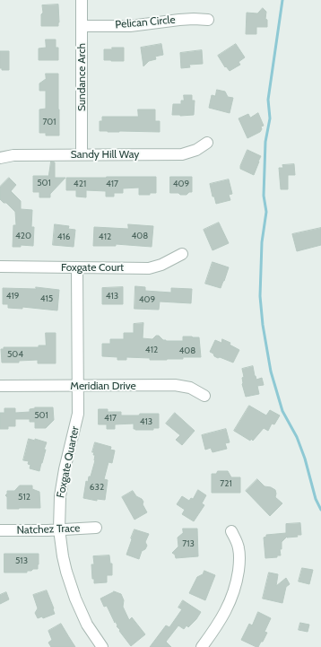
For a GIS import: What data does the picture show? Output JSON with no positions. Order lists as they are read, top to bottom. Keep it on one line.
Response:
{"streets":{"street":["Pelican Circle","Sundance Arch","Sandy Hill Way","Foxgate Court","Meridian Drive","Foxgate Quarter","Natchez Trace"]},"crossings":[["Pelican Circle","Sundance Arch"],["Sundance Arch","Sandy Hill Way"],["Foxgate Court","Foxgate Quarter"],["Meridian Drive","Foxgate Quarter"],["Foxgate Quarter","Natchez Trace"]],"house_numbers":["701","501","421","417","409","420","408","416","412","419","413","415","409","412","408","504","501","417","413","721","632","512","713","513"]}
